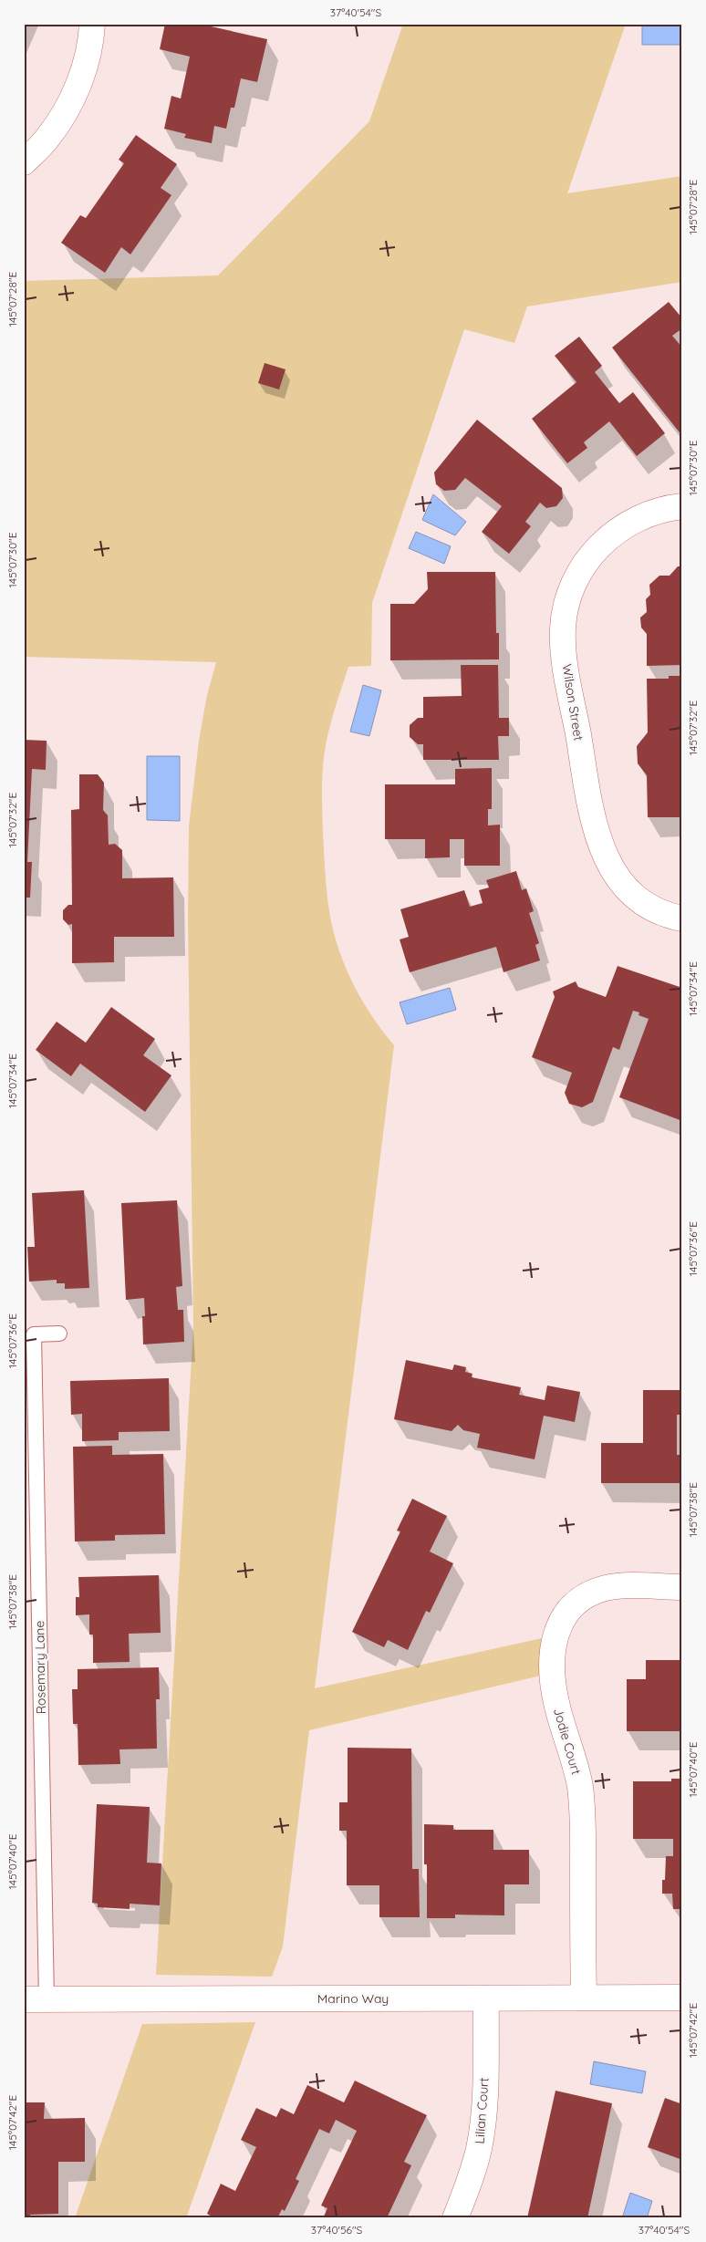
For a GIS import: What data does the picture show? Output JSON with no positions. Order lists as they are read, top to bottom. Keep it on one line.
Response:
{"streets":{"street":["Wilson Street","Jodie Court","Marino Way","Lilian Court"],"lane":["Rosemary Lane"]},"crossings":[["Rosemary Lane","Marino Way"],["Jodie Court","Marino Way"],["Marino Way","Lilian Court"]],"coordinates":["37°40'54\"S","145°07'28\"E","145°07'30\"E","145°07'32\"E","145°07'34\"E","145°07'36\"E","145°07'38\"E","145°07'40\"E","145°07'42\"E","37°40'56\"S"]}
